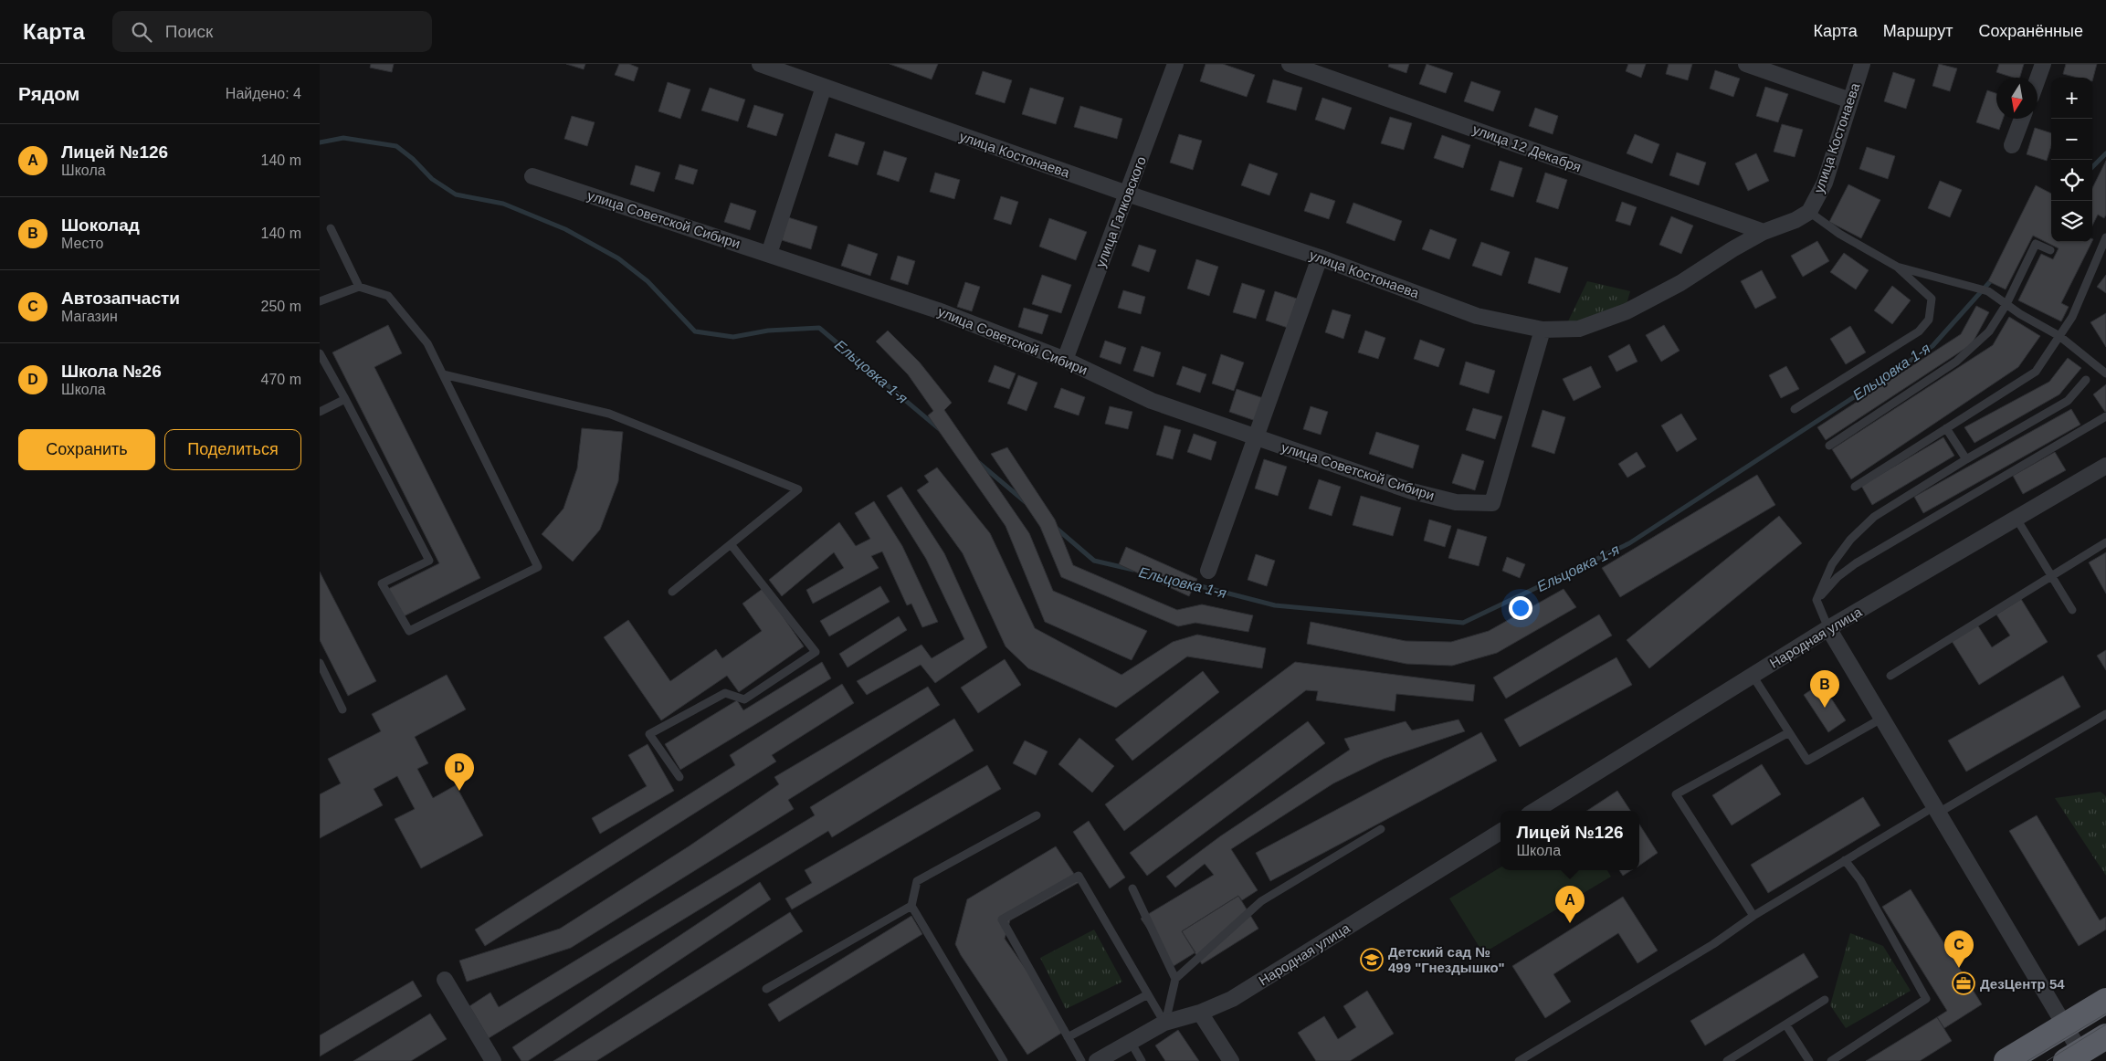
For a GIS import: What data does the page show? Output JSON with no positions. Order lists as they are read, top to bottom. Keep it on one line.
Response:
{"streets":{"street":["улица Костонаева","улица 12 Декабря","улица Галковского","улица Советской Сибири","Народная улица"]},"crossings":[["улица Костонаева","улица 12 Декабря"],["улица Костонаева","улица Галковского"],["улица Костонаева","улица Советской Сибири"],["улица Галковского","улица Советской Сибири"]],"water":["Ельцовка 1-я"],"places":{"school or university":["Детский сад № 499 \"Гнездышко\""],"office":["ДезЦентр 54"]},"north":"bottom","page":{"header":"Карта","search":"Поиск","nav":["Карта","Маршрут","Сохранённые"],"heading":["Рядом","Найдено: 4"],"map_buttons":["+","−"],"list":[{"mark":"A","name":"Лицей №126","note":"Школа","value":"140 m"},{"mark":"B","name":"Шоколад","note":"Место","value":"140 m"},{"mark":"C","name":"Автозапчасти","note":"Магазин","value":"250 m"},{"mark":"D","name":"Школа №26","note":"Школа","value":"470 m"}],"buttons":["Сохранить","Поделиться"],"pins":["B","D","A","C"],"popup":["Лицей №126","Школа"]}}
